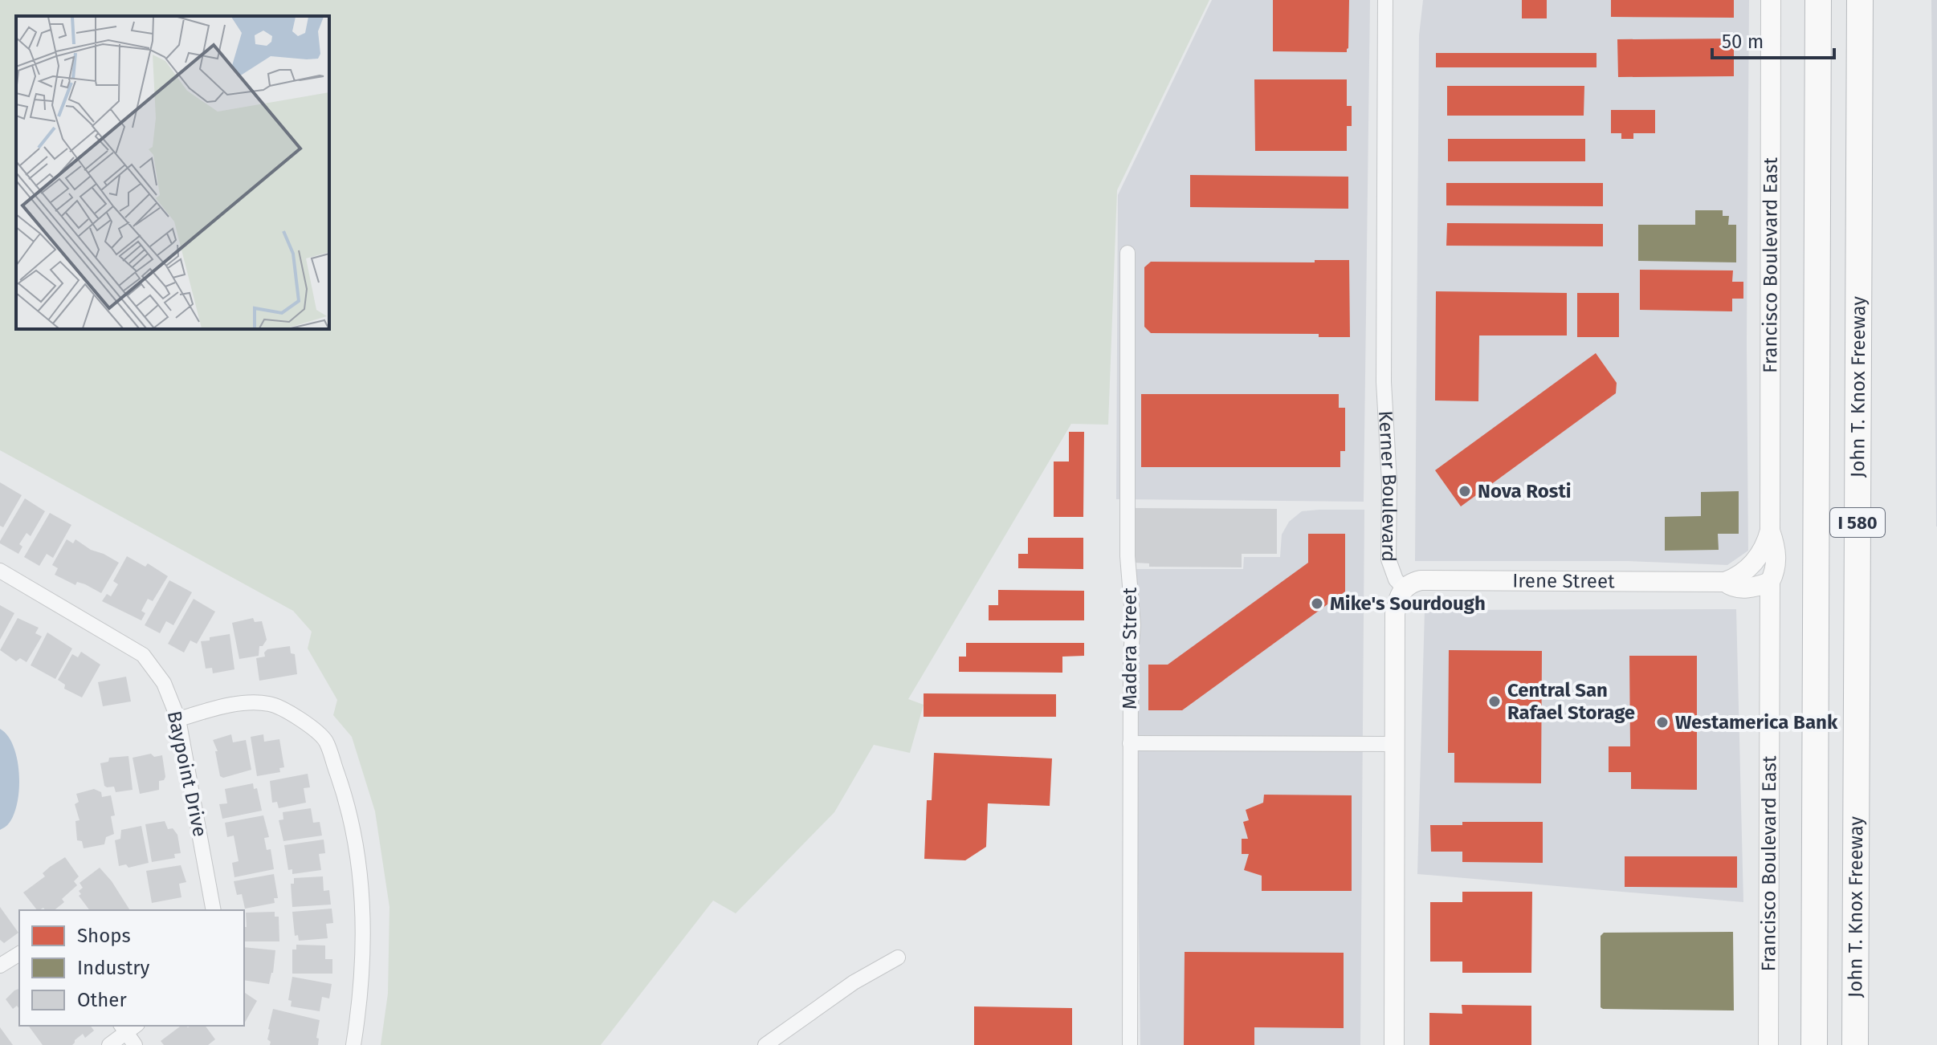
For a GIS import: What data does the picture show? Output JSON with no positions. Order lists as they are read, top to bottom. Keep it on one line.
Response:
{"streets":{"highway":["John T. Knox Freeway","I 580"],"street":["Francisco Boulevard East","Kerner Boulevard","Irene Street","Madera Street","Baypoint Drive"]},"crossings":[["Francisco Boulevard East","Irene Street"],["Kerner Boulevard","Irene Street"]],"places":["Nova Rosti","Mike's Sourdough","Central San Rafael Storage","Westamerica Bank"],"legend":["Shops","Industry","Other"],"scale_bar":"50 m"}
